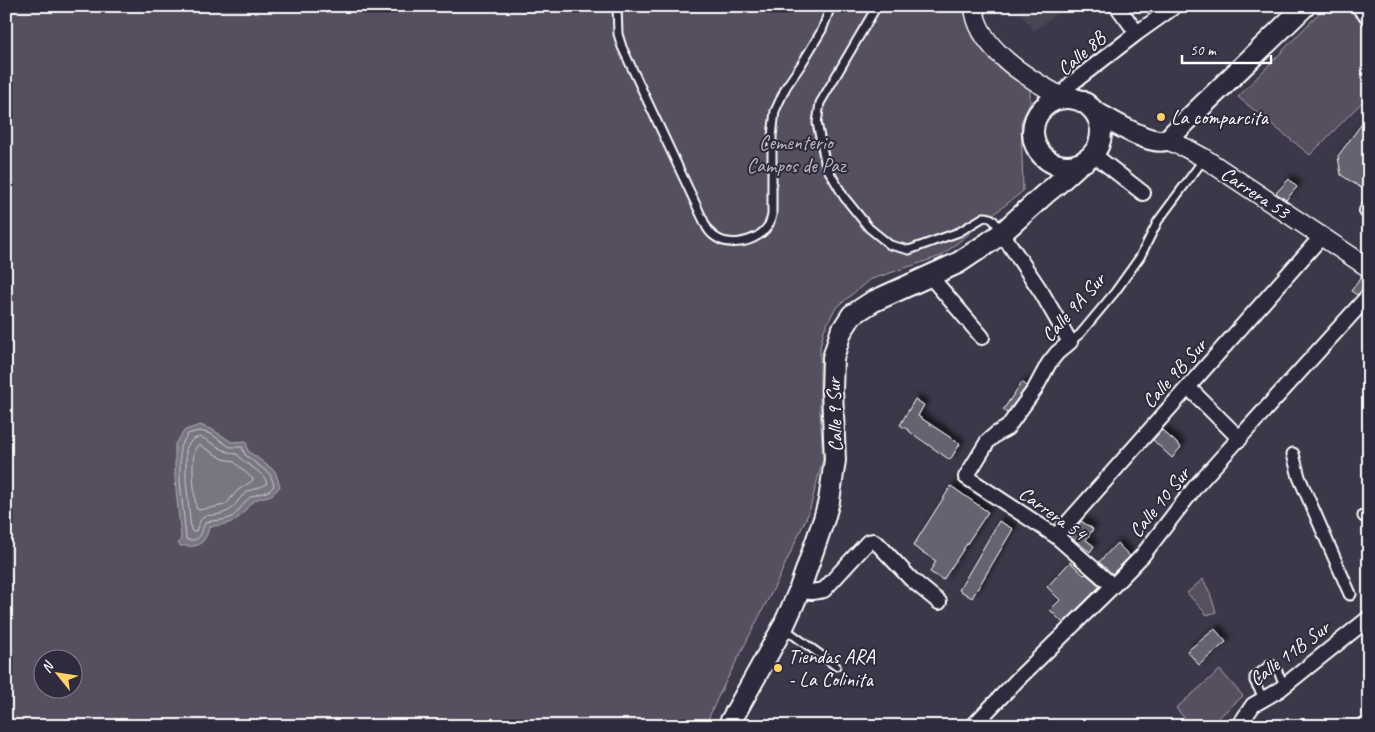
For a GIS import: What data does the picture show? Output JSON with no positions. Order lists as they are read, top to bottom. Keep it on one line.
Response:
{"streets":{"main road":["Carrera 53","Calle 9 Sur"],"street":["Calle 8B","Calle 9A Sur","Calle 9B Sur","Calle 10 Sur","Carrera 54","Calle 11B Sur"]},"crossings":[["Calle 8B","Carrera 53"],["Calle 8B","Calle 9 Sur"],["Carrera 53","Calle 9A Sur"],["Carrera 53","Calle 9B Sur"],["Carrera 53","Calle 9 Sur"],["Calle 9A Sur","Carrera 54"],["Calle 9B Sur","Carrera 54"],["Calle 10 Sur","Carrera 54"]],"parks":["Cementerio Campos de Paz"],"places":["La comparcita","Tiendas ARA - La Colinita"],"scale_bar":"50 m","north":"top left"}
